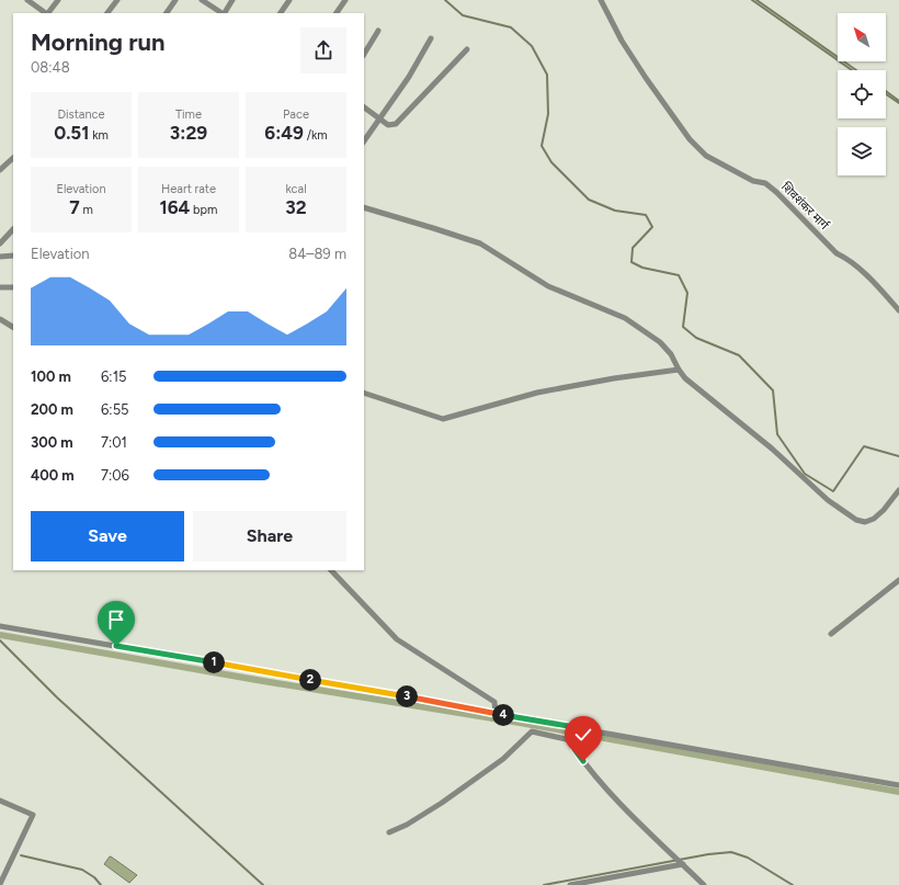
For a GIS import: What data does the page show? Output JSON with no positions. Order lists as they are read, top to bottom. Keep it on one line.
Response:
{"streets":{"street":["शिवशंकर मार्ग"]},"north":"top left","page":{"heading":["Morning run","08:48"],"stats":[["Distance","0.51 km"],["Time","3:29"],["Pace","6:49 /km"],["Elevation","7 m"],["Heart rate","164 bpm"],["kcal","32"]],"chart":["Elevation","84–89 m"],"list":[{"name":"100 m","note":"6:15"},{"name":"200 m","note":"6:55"},{"name":"300 m","note":"7:01"},{"name":"400 m","note":"7:06"}],"buttons":["Save","Share"],"pins":["1","2","3","4"]}}
